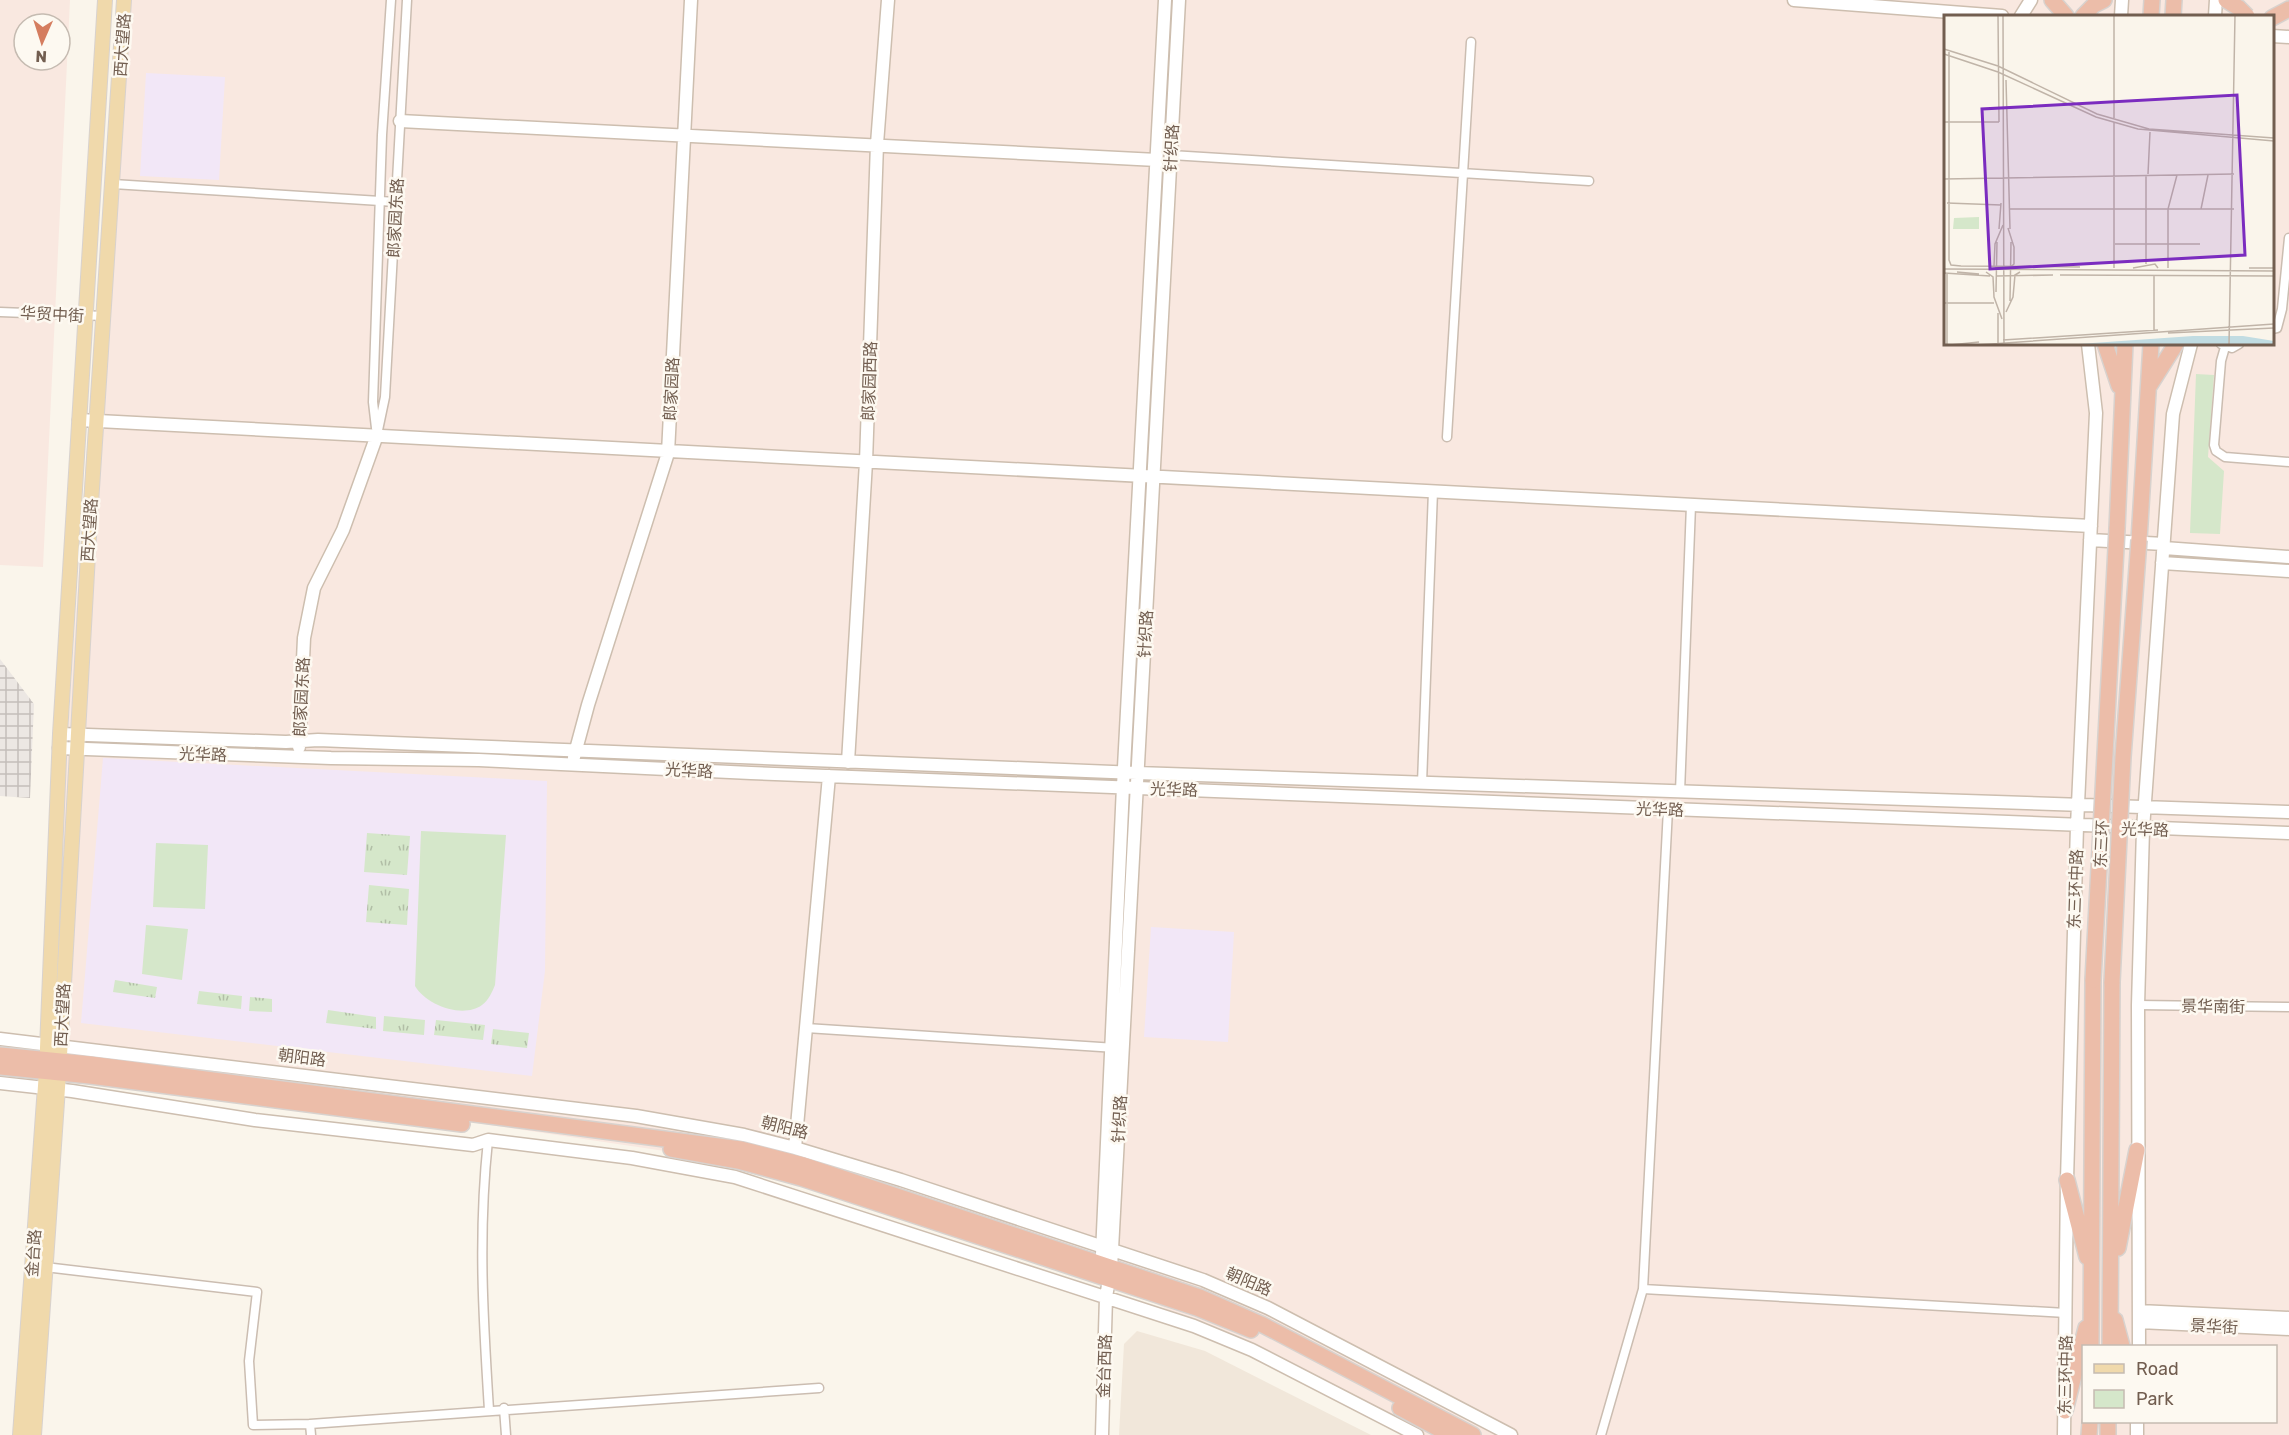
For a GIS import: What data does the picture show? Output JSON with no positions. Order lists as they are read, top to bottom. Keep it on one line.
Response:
{"streets":{"highway":["东三环","朝阳路"],"main road":["西大望路","金台路"],"street":["针织路","郎家园东路","华贸中街","郎家园西路","郎家园路","光华路","东三环中路","景华南街","景华街","金台西路"]},"crossings":[["西大望路","华贸中街"],["西大望路","光华路"],["西大望路","朝阳路"],["西大望路","金台路"],["针织路","光华路"],["针织路","朝阳路"],["针织路","金台西路"],["郎家园东路","光华路"],["郎家园西路","光华路"],["郎家园路","光华路"],["光华路","东三环中路"],["朝阳路","金台路"],["朝阳路","金台西路"]],"legend":["Road","Park"],"north":"bottom"}
